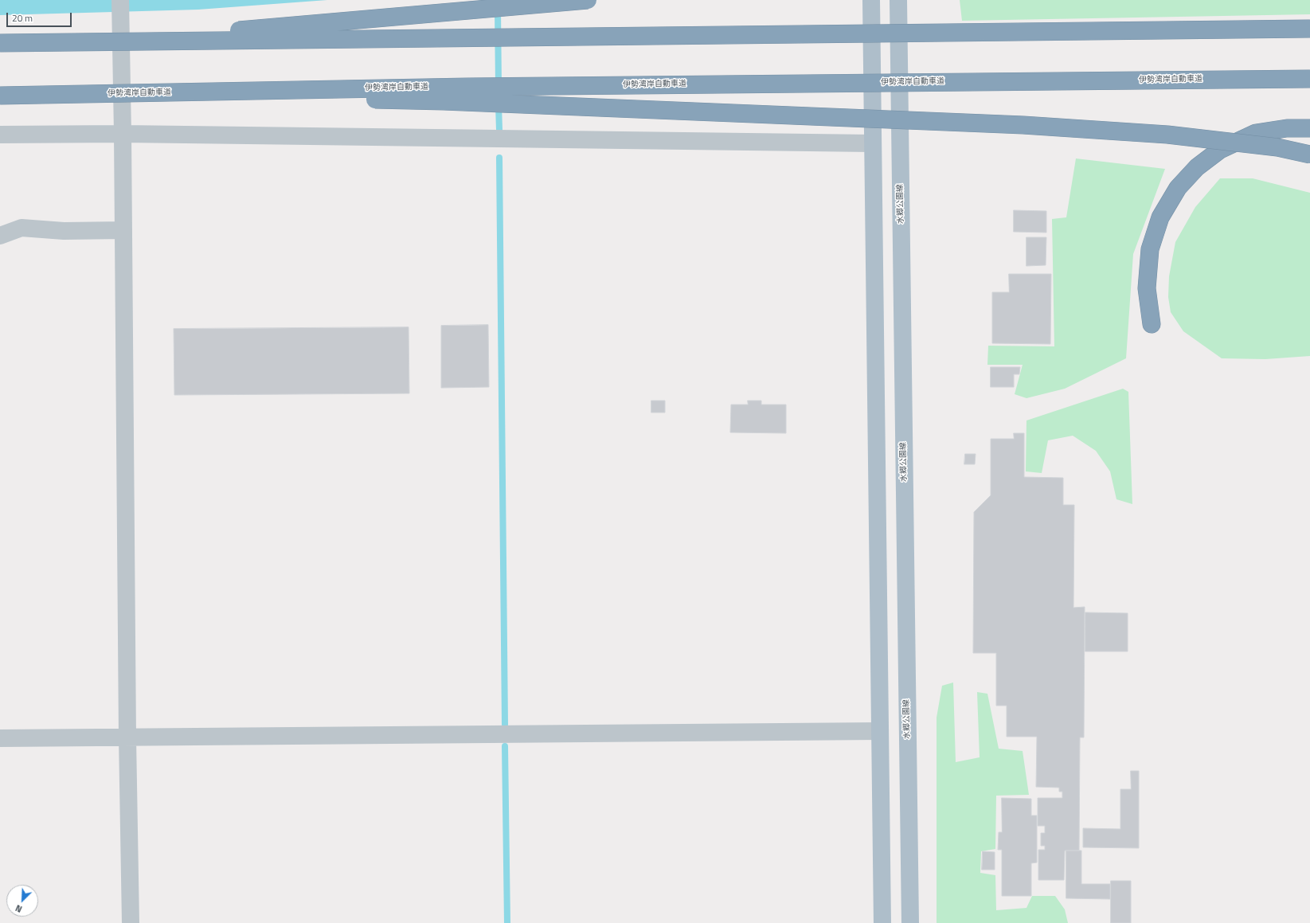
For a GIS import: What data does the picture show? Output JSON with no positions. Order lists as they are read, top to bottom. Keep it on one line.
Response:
{"streets":{"highway":["伊勢湾岸自動車道"],"main road":["水郷公園線"]},"scale_bar":"20 m","north":"bottom left"}
